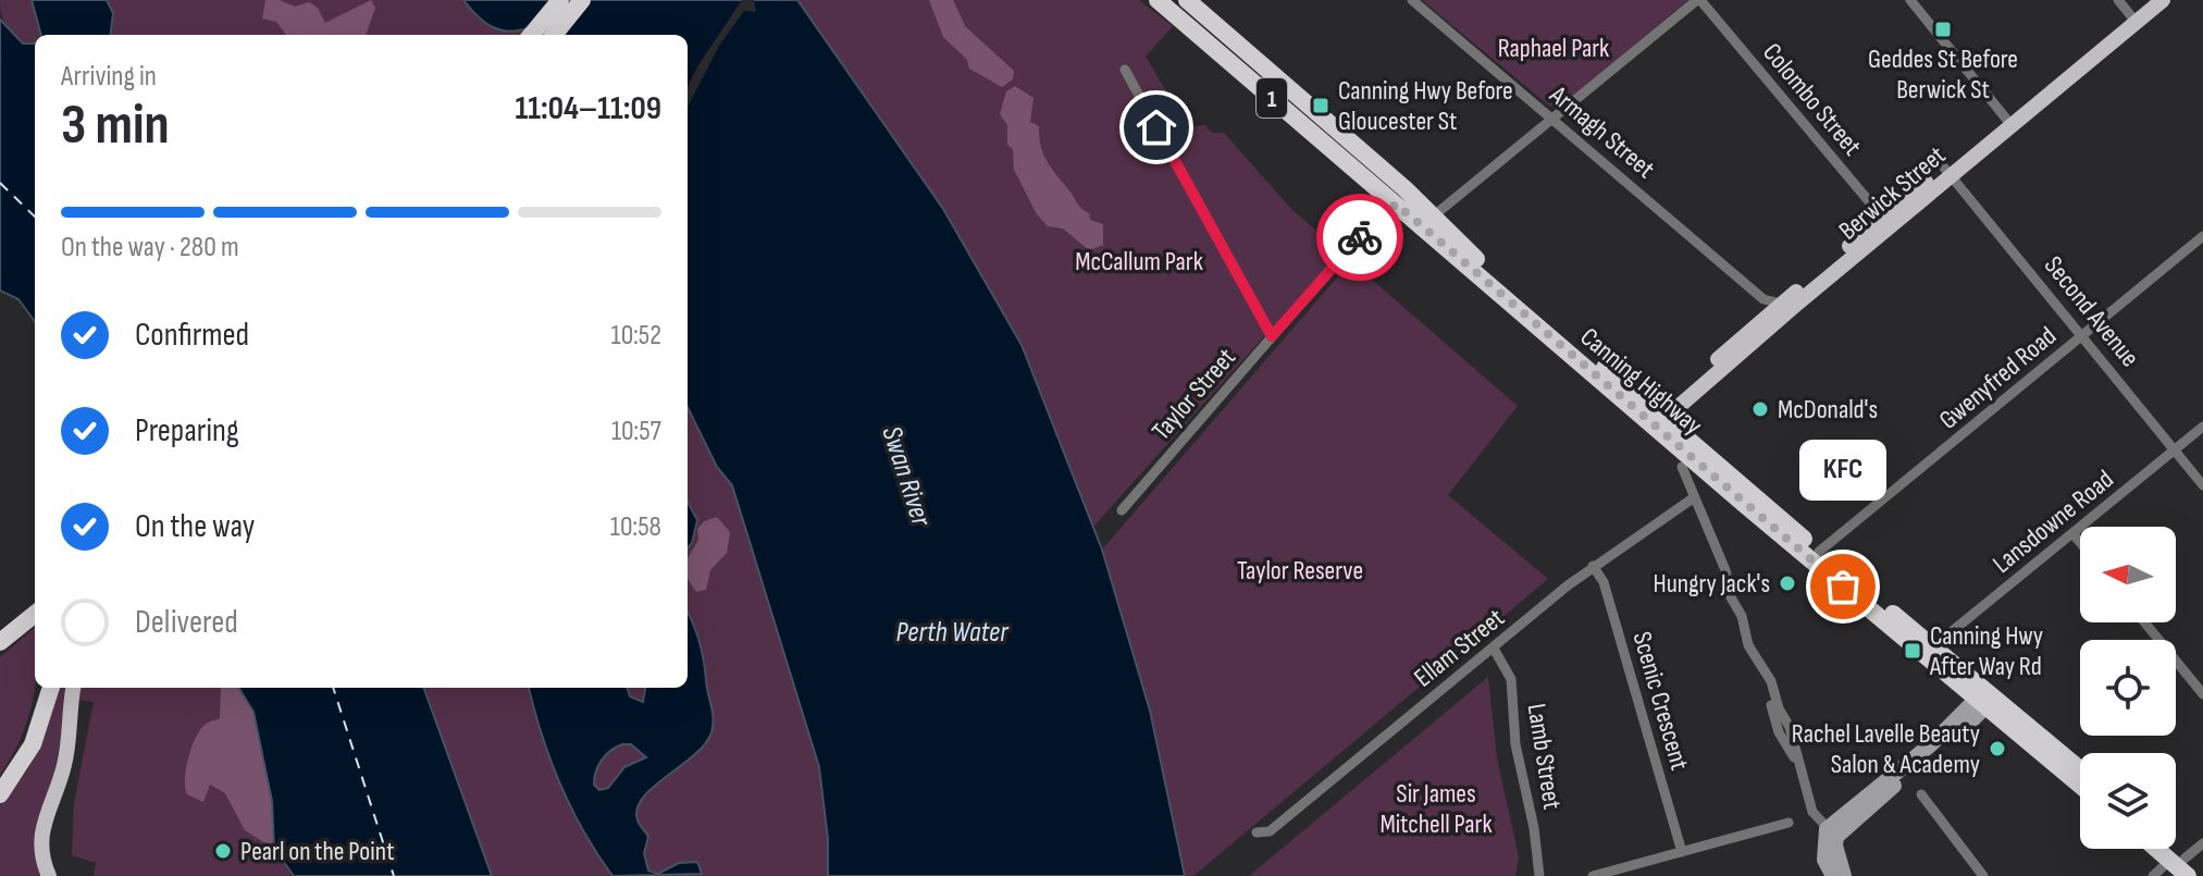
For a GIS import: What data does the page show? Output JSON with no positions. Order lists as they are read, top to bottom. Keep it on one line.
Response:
{"streets":{"highway":["1","Canning Highway"],"main road":["Berwick Street"],"street":["Colombo Street","Armagh Street","Second Avenue","Gwenyfred Road","Taylor Street","Lansdowne Road","Ellam Street","Scenic Crescent","Lamb Street"]},"crossings":[["Colombo Street","Berwick Street"],["Armagh Street","Berwick Street"],["Berwick Street","Second Avenue"],["Berwick Street","Canning Highway"],["Second Avenue","Gwenyfred Road"],["Second Avenue","Lansdowne Road"],["Gwenyfred Road","Canning Highway"],["Canning Highway","Taylor Street"],["Canning Highway","Lansdowne Road"],["Ellam Street","Scenic Crescent"],["Ellam Street","Lamb Street"]],"water":["Swan River","Perth Water"],"parks":["Raphael Park","McCallum Park","Taylor Reserve","Sir James Mitchell Park"],"places":{"transit":["Geddes St Before Berwick St","Canning Hwy Before Gloucester St","Canning Hwy After Way Rd"],"other":["McDonald's","Hungry Jack's","KFC","Rachel Lavelle Beauty Salon & Academy","Pearl on the Point"]},"north":"left","page":{"heading":["3 min","Arriving in","11:04–11:09"],"bar":"On the way · 280 m","list":[["Confirmed","10:52"],["Preparing","10:57"],["On the way","10:58"],"Delivered"],"bubble":"KFC"}}
